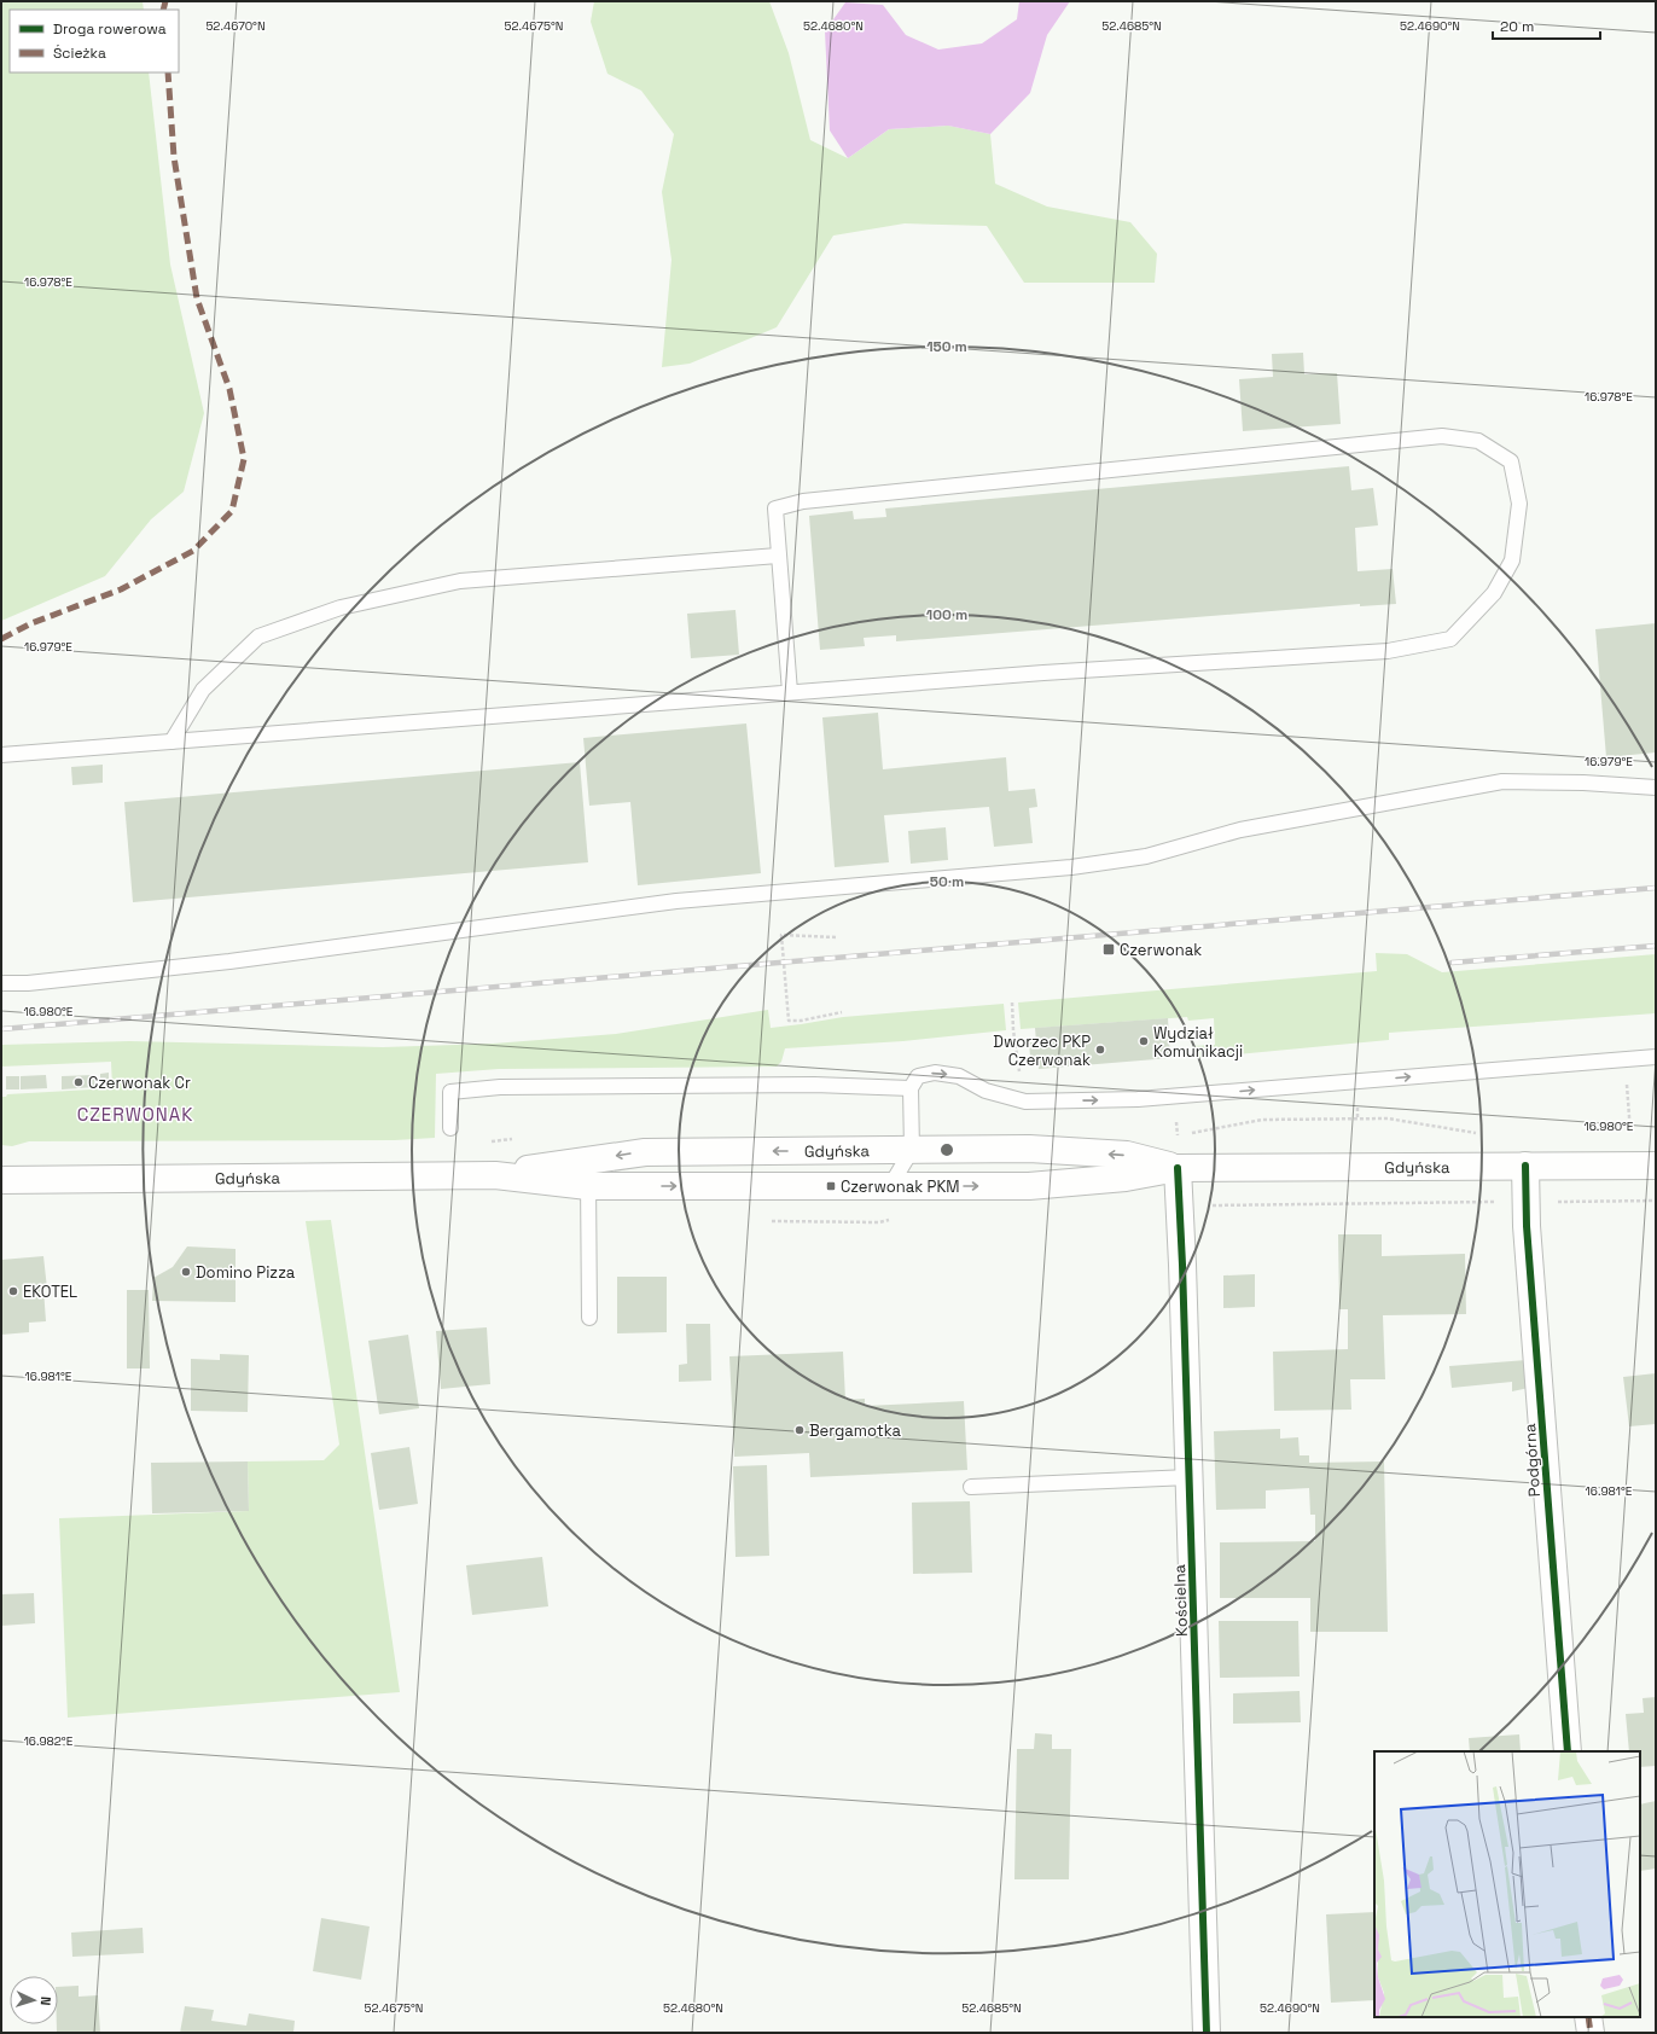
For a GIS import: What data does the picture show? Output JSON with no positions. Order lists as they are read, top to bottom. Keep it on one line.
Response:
{"streets":{"main road":["Gdyńska","Podgórna","Kościelna"]},"crossings":[["Gdyńska","Podgórna"],["Gdyńska","Kościelna"]],"districts":["CZERWONAK"],"places":{"transit":["Czerwonak","Czerwonak PKM"],"other":["Wydział Komunikacji","Dworzec PKP Czerwonak","Czerwonak Cr","Domino Pizza","EKOTEL","Bergamotka"]},"legend":["Droga rowerowa","Ścieżka"],"scale_bar":"20 m","north":"right","coordinates":["52.4670°N","52.4675°N","52.4680°N","52.4685°N","52.4690°N","16.978°E","16.979°E","16.980°E","16.981°E","16.982°E"],"rings":["150 m","100 m","50 m"]}
